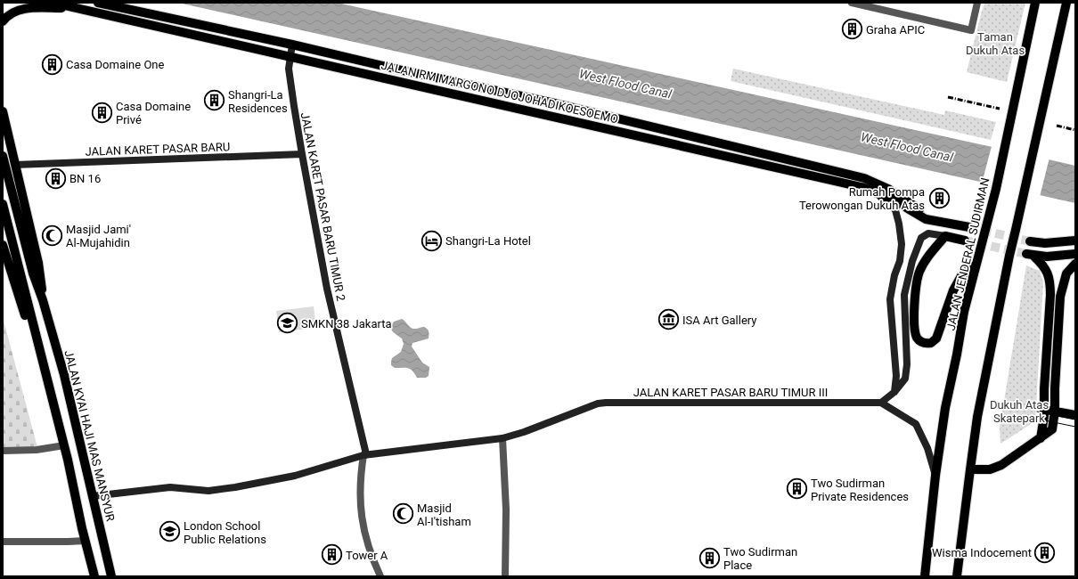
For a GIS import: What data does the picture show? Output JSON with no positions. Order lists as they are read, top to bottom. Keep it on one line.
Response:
{"streets":{"main road":["JALAN RM MARGONO DJOJOHADIKOESOEMO","JALAN JENDERAL SUDIRMAN","JALAN KYAI HAJI MAS MANSYUR"],"street":["JALAN KARET PASAR BARU","JALAN KARET PASAR BARU TIMUR 2","JALAN KARET PASAR BARU TIMUR III"]},"crossings":[["JALAN RM MARGONO DJOJOHADIKOESOEMO","JALAN KARET PASAR BARU TIMUR 2"],["JALAN KARET PASAR BARU","JALAN KARET PASAR BARU TIMUR 2"],["JALAN KARET PASAR BARU","JALAN KYAI HAJI MAS MANSYUR"],["JALAN KARET PASAR BARU TIMUR 2","JALAN KARET PASAR BARU TIMUR III"],["JALAN KARET PASAR BARU TIMUR III","JALAN KYAI HAJI MAS MANSYUR"]],"water":["West Flood Canal"],"parks":["Taman Dukuh Atas","Dukuh Atas Skatepark"],"places":{"building":["Graha APIC","Casa Domaine One","Shangri-La Residences","Casa Domaine Privé","BN 16","Rumah Pompa Terowongan Dukuh Atas","Two Sudirman Private Residences","Wisma Indocement","Tower A","Two Sudirman Place"],"mosque":["Masjid Jami' Al-Mujahidin","Masjid Al-I'tisham"],"hotel":["Shangri-La Hotel"],"museum":["ISA Art Gallery"],"school or university":["SMKN 38 Jakarta","London School Public Relations"]}}
